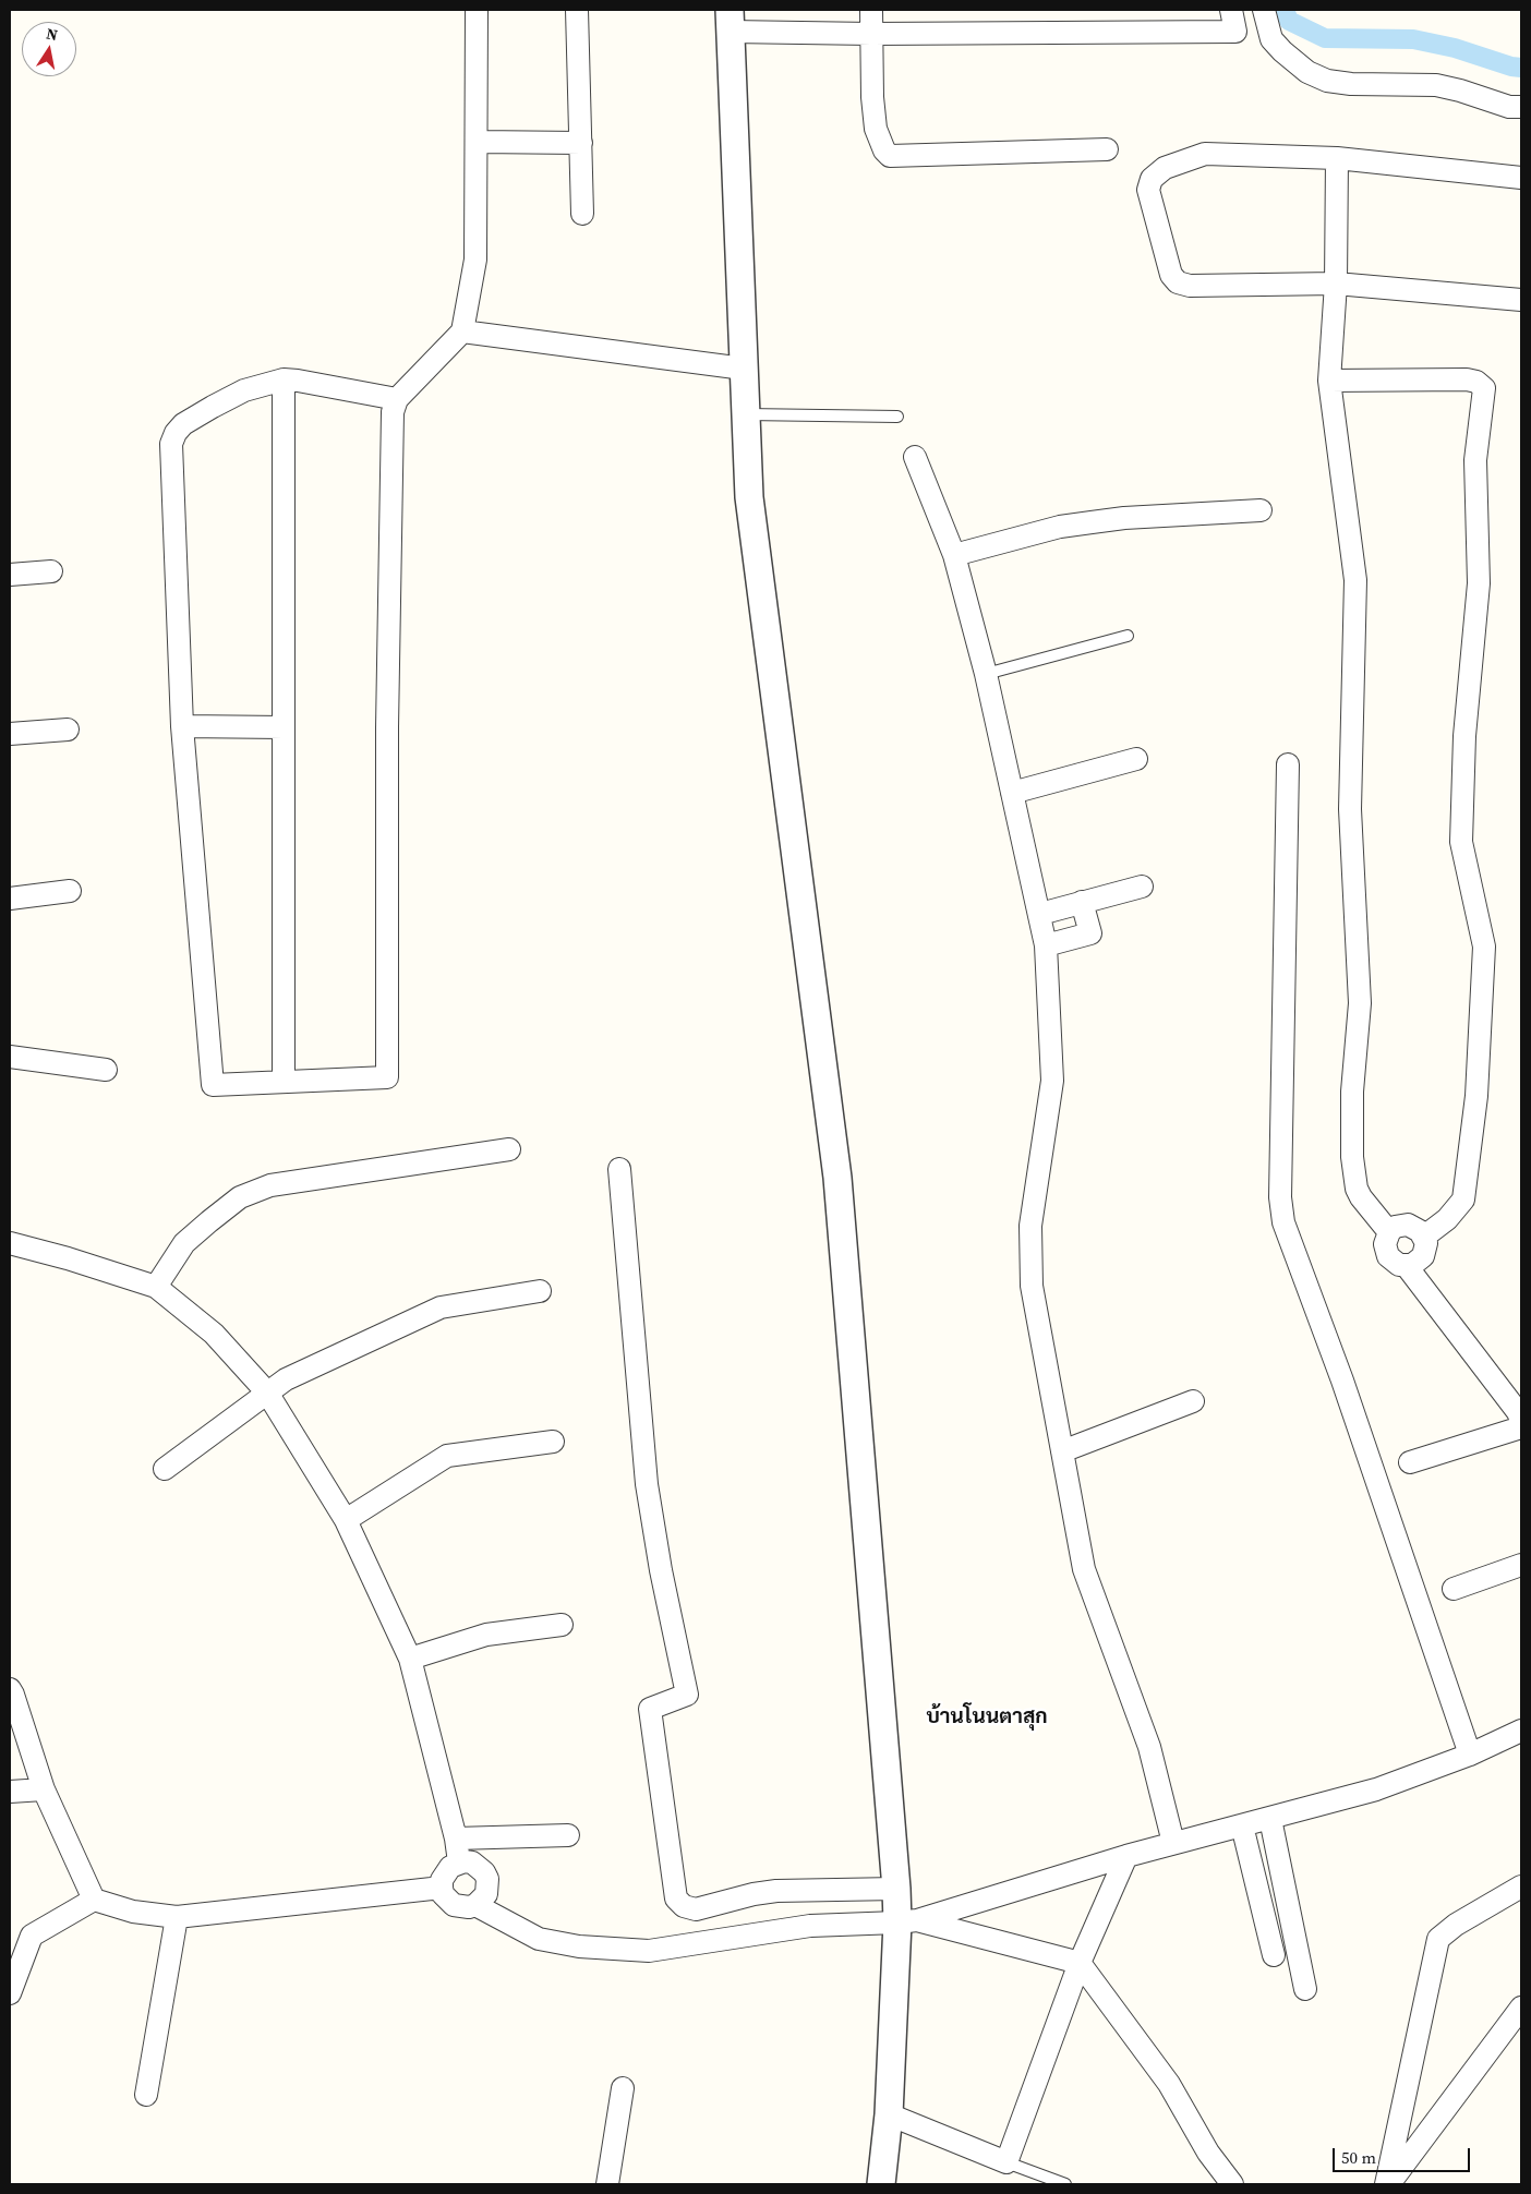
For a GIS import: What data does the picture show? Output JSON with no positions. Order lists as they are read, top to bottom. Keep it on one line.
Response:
{"districts":["บ้านโนนตาสุก"],"scale_bar":"50 m","north":"top"}
